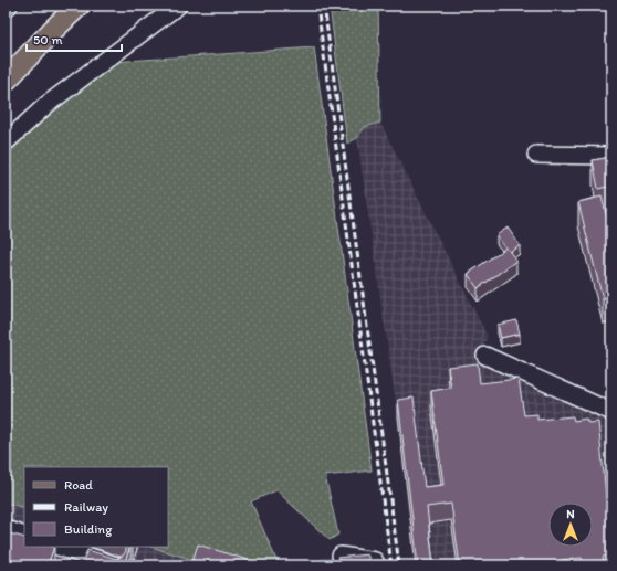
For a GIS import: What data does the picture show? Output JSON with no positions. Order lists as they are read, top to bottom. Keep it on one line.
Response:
{"legend":["Road","Railway","Building"],"scale_bar":"50 m","north":"top"}
